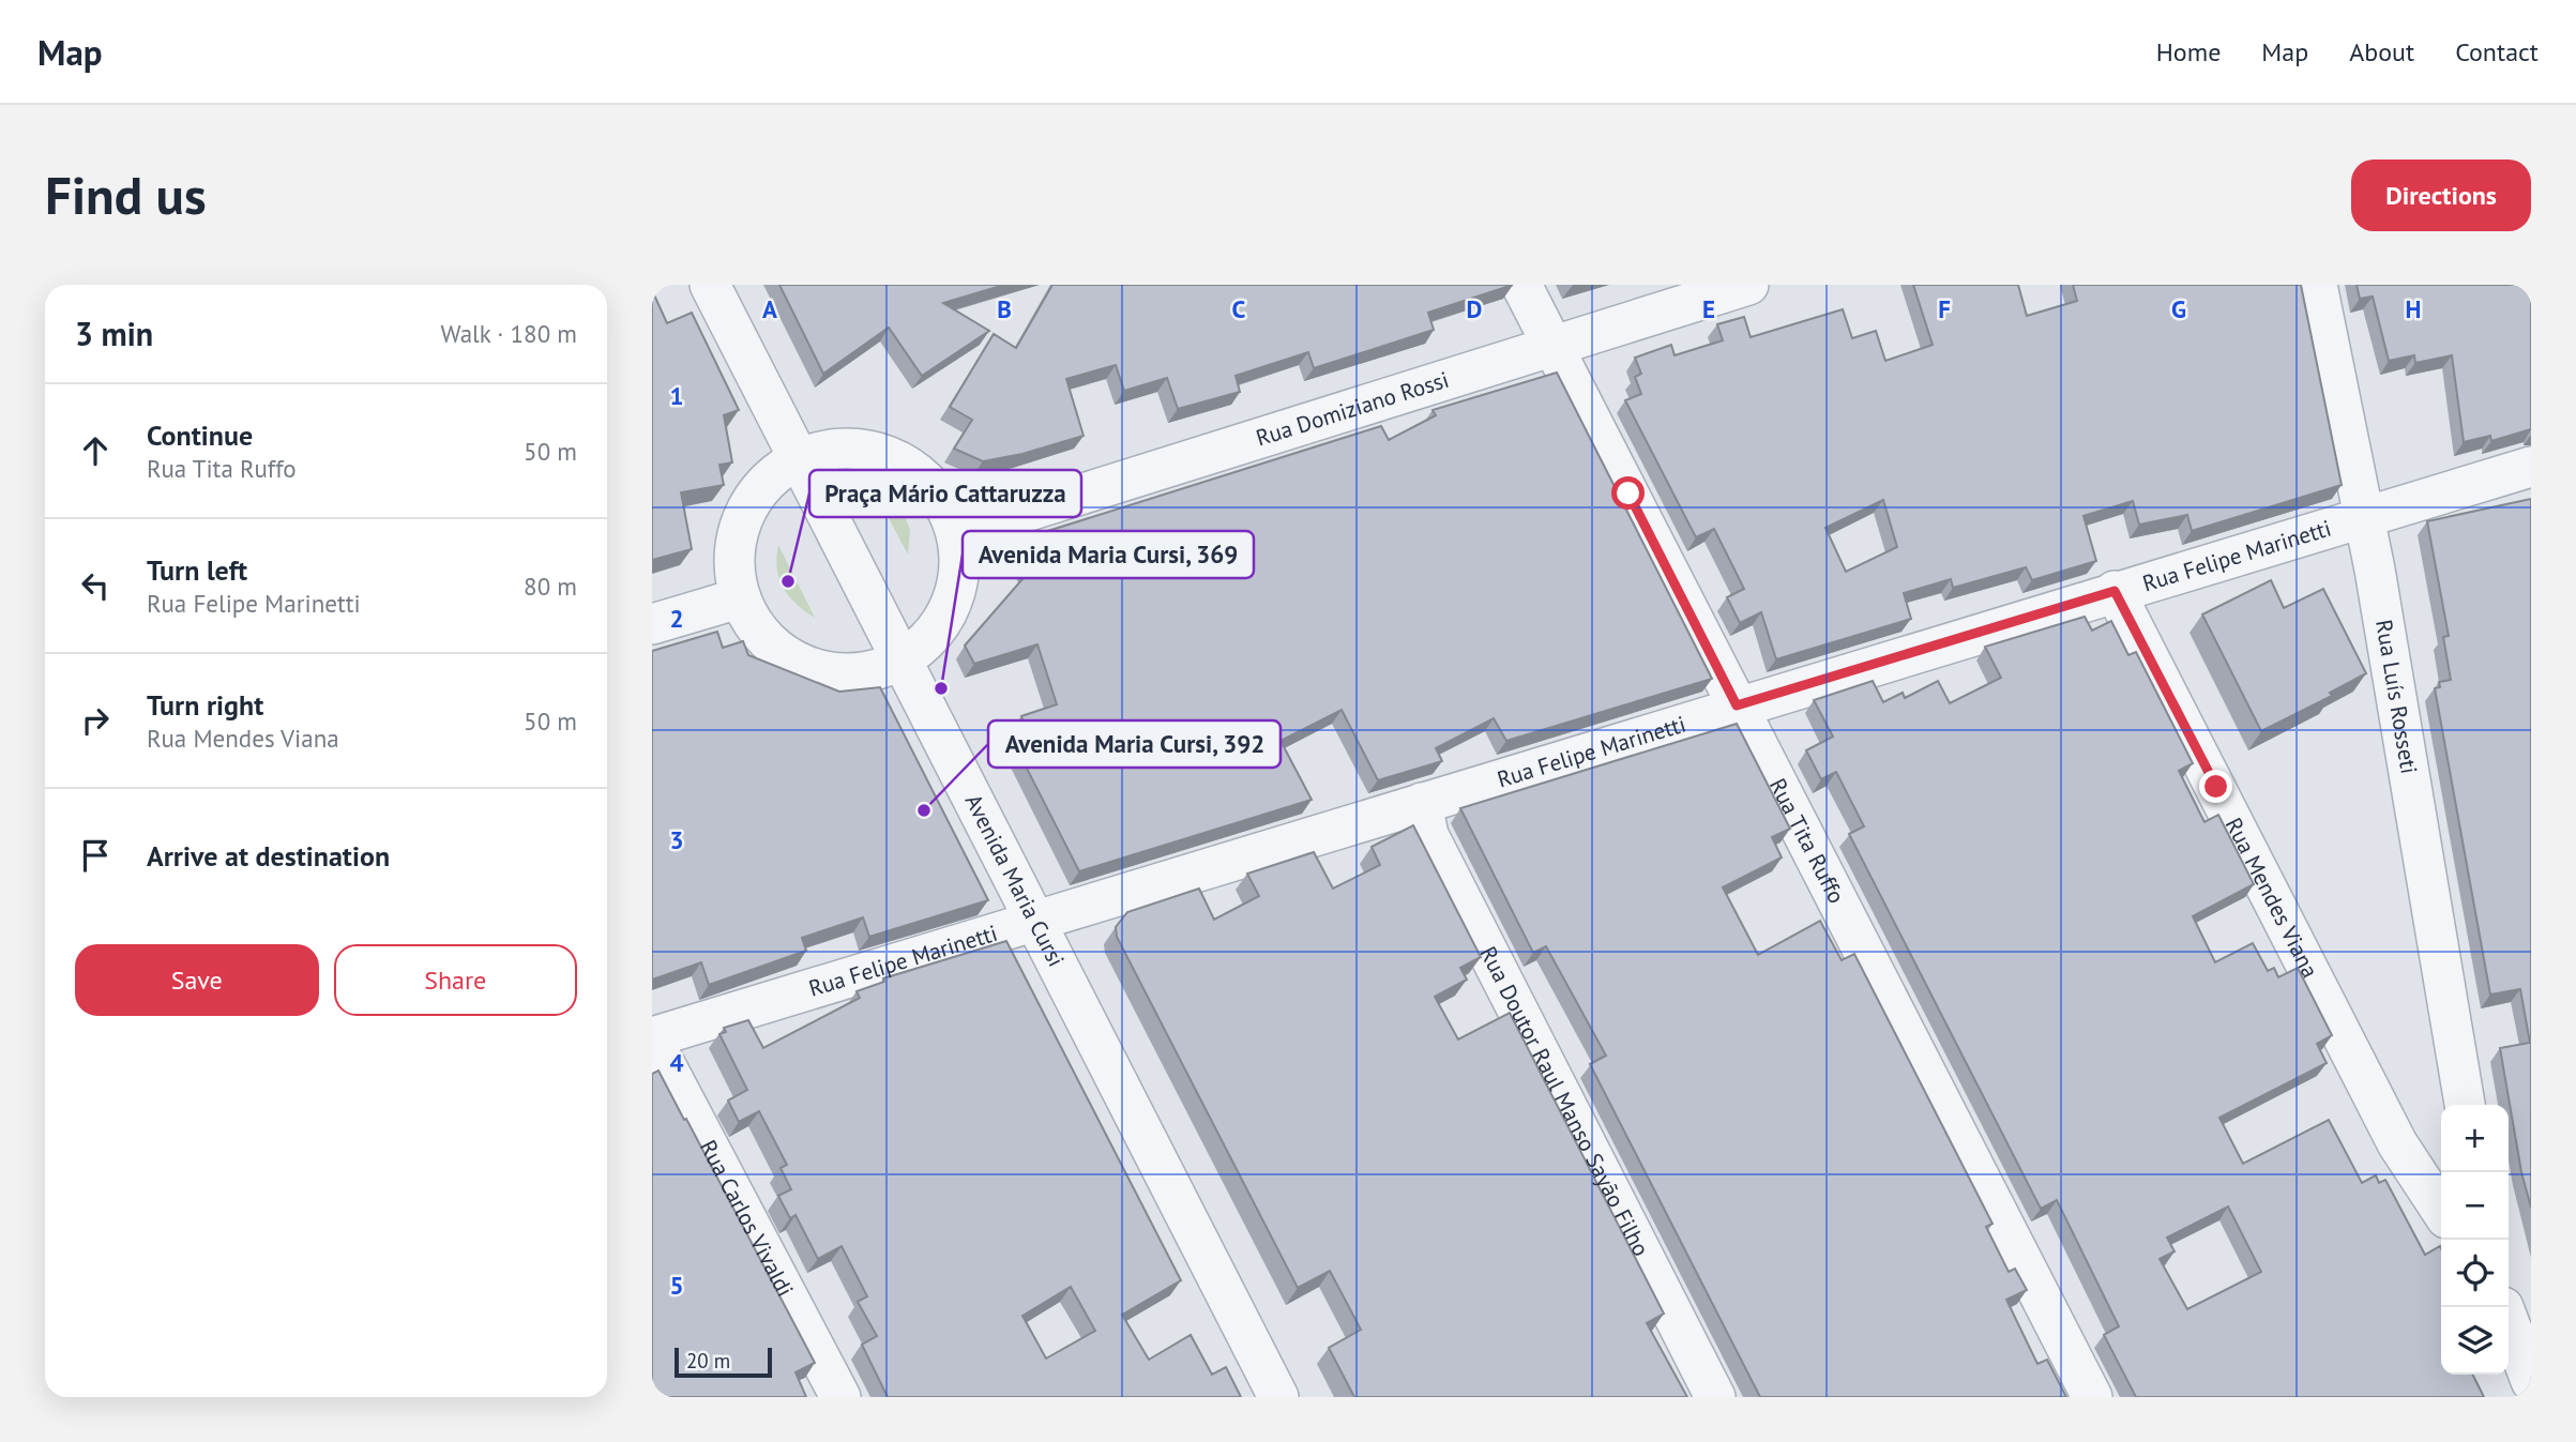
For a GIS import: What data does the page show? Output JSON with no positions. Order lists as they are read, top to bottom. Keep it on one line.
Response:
{"streets":{"street":["Rua Domiziano Rossi","Rua Felipe Marinetti","Rua Luís Rosseti","Rua Tita Ruffo","Avenida Maria Cursi","Rua Mendes Viana","Rua Doutor Raul Manso Sayão Filho","Rua Carlos Vivaldi"]},"crossings":[["Rua Domiziano Rossi","Rua Tita Ruffo"],["Rua Felipe Marinetti","Rua Luís Rosseti"],["Rua Felipe Marinetti","Rua Tita Ruffo"],["Rua Felipe Marinetti","Avenida Maria Cursi"],["Rua Felipe Marinetti","Rua Mendes Viana"],["Rua Felipe Marinetti","Rua Doutor Raul Manso Sayão Filho"],["Rua Felipe Marinetti","Rua Carlos Vivaldi"]],"places":["Praça Mário Cattaruzza","Avenida Maria Cursi, 369","Avenida Maria Cursi, 392"],"scale_bar":"20 m","page":{"header":"Map","nav":["Home","Map","About","Contact"],"buttons":["Directions",["Save","Share"]],"title":"Find us","heading":["3 min","Walk · 180 m"],"list":[["Continue","Rua Tita Ruffo","50 m"],["Turn left","Rua Felipe Marinetti","80 m"],["Turn right","Rua Mendes Viana","50 m"],"Arrive at destination"],"map_buttons":["+","−"],"scale":"20 m"},"grid":{"columns":["A","B","C","D","E","F","G","H"],"rows":["1","2","3","4","5"]}}
